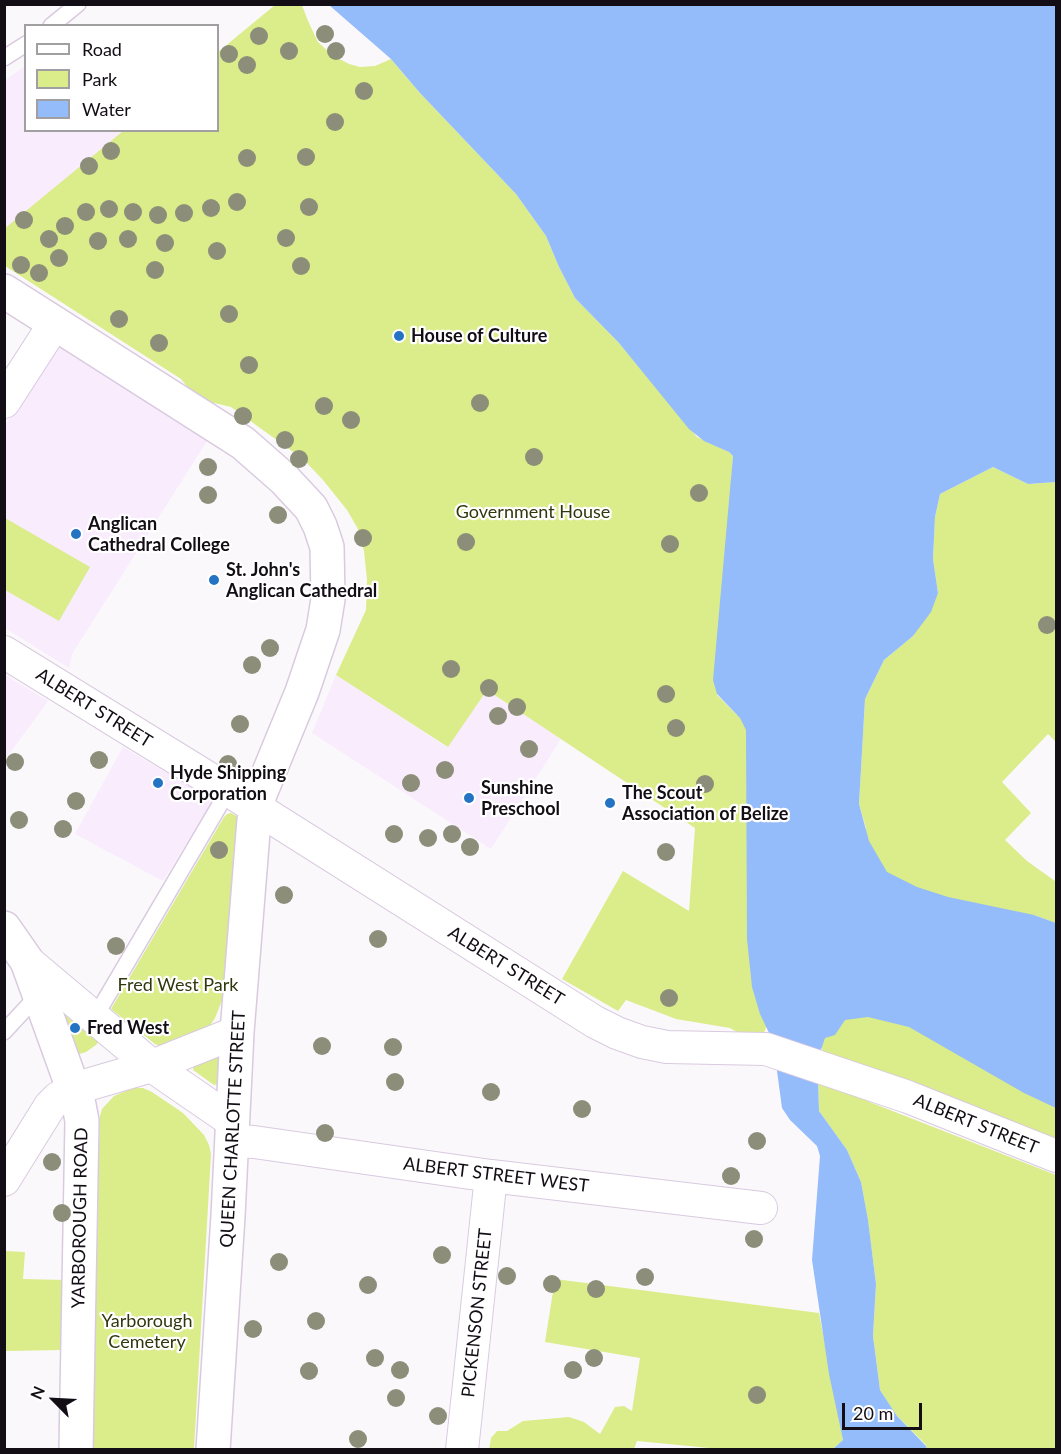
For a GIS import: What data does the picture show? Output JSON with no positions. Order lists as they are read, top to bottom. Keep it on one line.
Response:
{"streets":{"main road":["QUEEN CHARLOTTE STREET","YARBOROUGH ROAD"],"street":["ALBERT STREET","ALBERT STREET WEST","PICKENSON STREET"]},"crossings":[["ALBERT STREET","QUEEN CHARLOTTE STREET"],["QUEEN CHARLOTTE STREET","ALBERT STREET WEST"],["ALBERT STREET WEST","PICKENSON STREET"]],"parks":["Government House","Fred West Park","Yarborough Cemetery"],"places":["House of Culture","Anglican Cathedral College","St. John's Anglican Cathedral","Hyde Shipping Corporation","Sunshine Preschool","The Scout Association of Belize","Fred West"],"legend":["Road","Park","Water"],"scale_bar":"20 m","north":"top left"}
